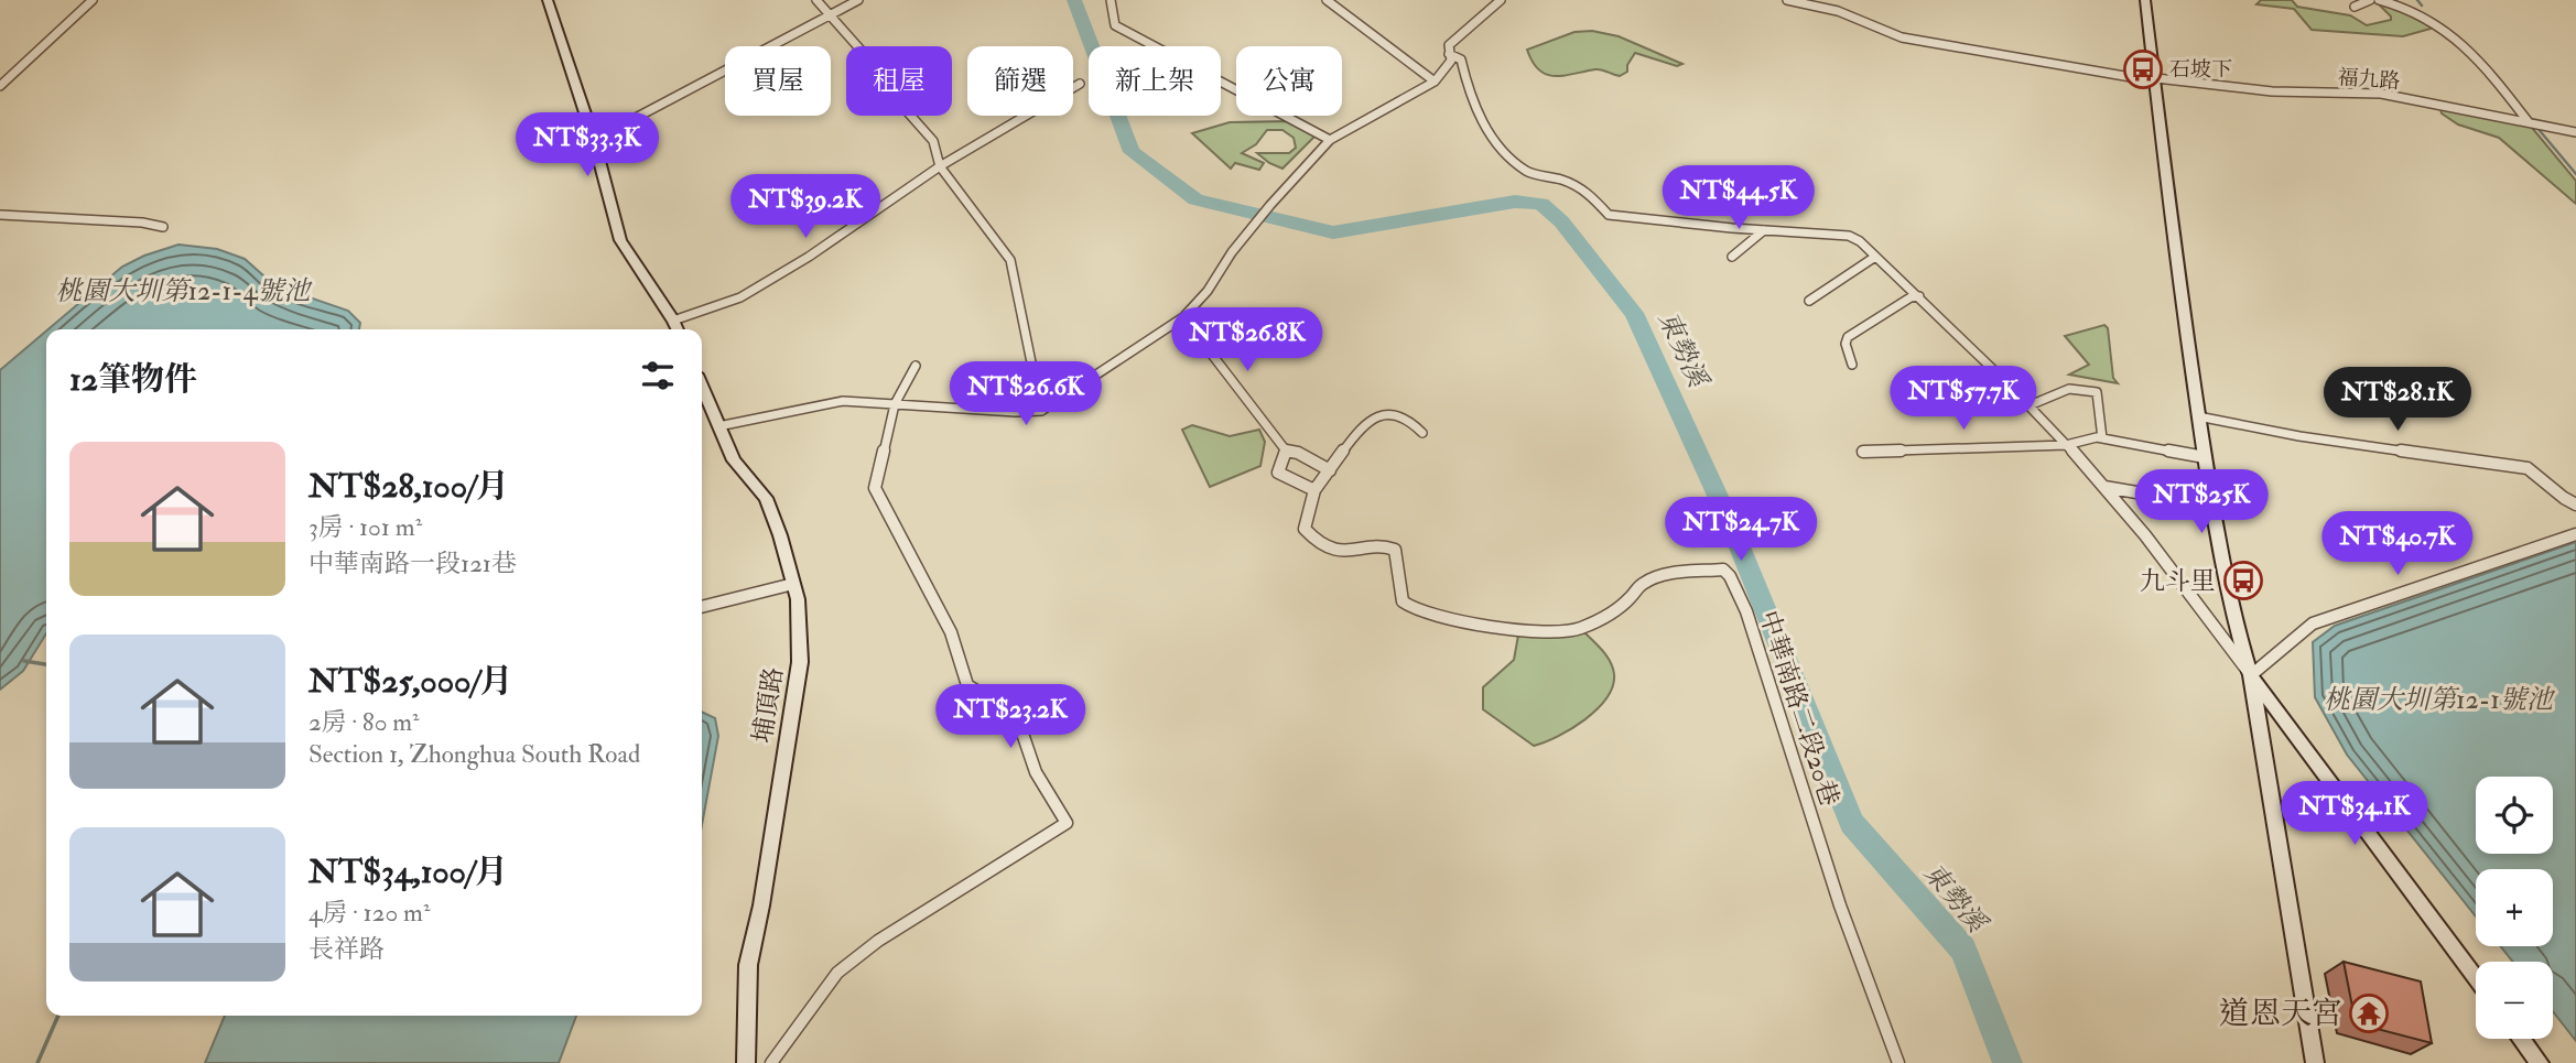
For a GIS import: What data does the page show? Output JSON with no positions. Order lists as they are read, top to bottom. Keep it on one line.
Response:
{"streets":{"street":["福九路","埔頂路","中華南路二段20巷"]},"water":["桃園大圳第12-1-4號池","東勢溪","桃園大圳第12-1號池"],"places":{"bus stop":["石坡下","九斗里"],"temple":["道恩天宮"]},"page":{"chip":["買屋","租屋","篩選","新上架","公寓"],"price":["NT$33.3K","NT$44.5K","NT$39.2K","NT$26.8K","NT$26.6K","NT$57.7K","NT$28.1K","NT$25K","NT$24.7K","NT$40.7K","NT$23.2K","NT$34.1K"],"heading":"12筆物件","list":[{"name":"NT$28,100/月","note":"3房 · 101 m² · 中華南路一段121巷"},{"name":"NT$25,000/月","note":"2房 · 80 m² · Section 1, Zhonghua South Road"},{"name":"NT$34,100/月","note":"4房 · 120 m² · 長祥路"}],"map_buttons":["+","−"]}}
